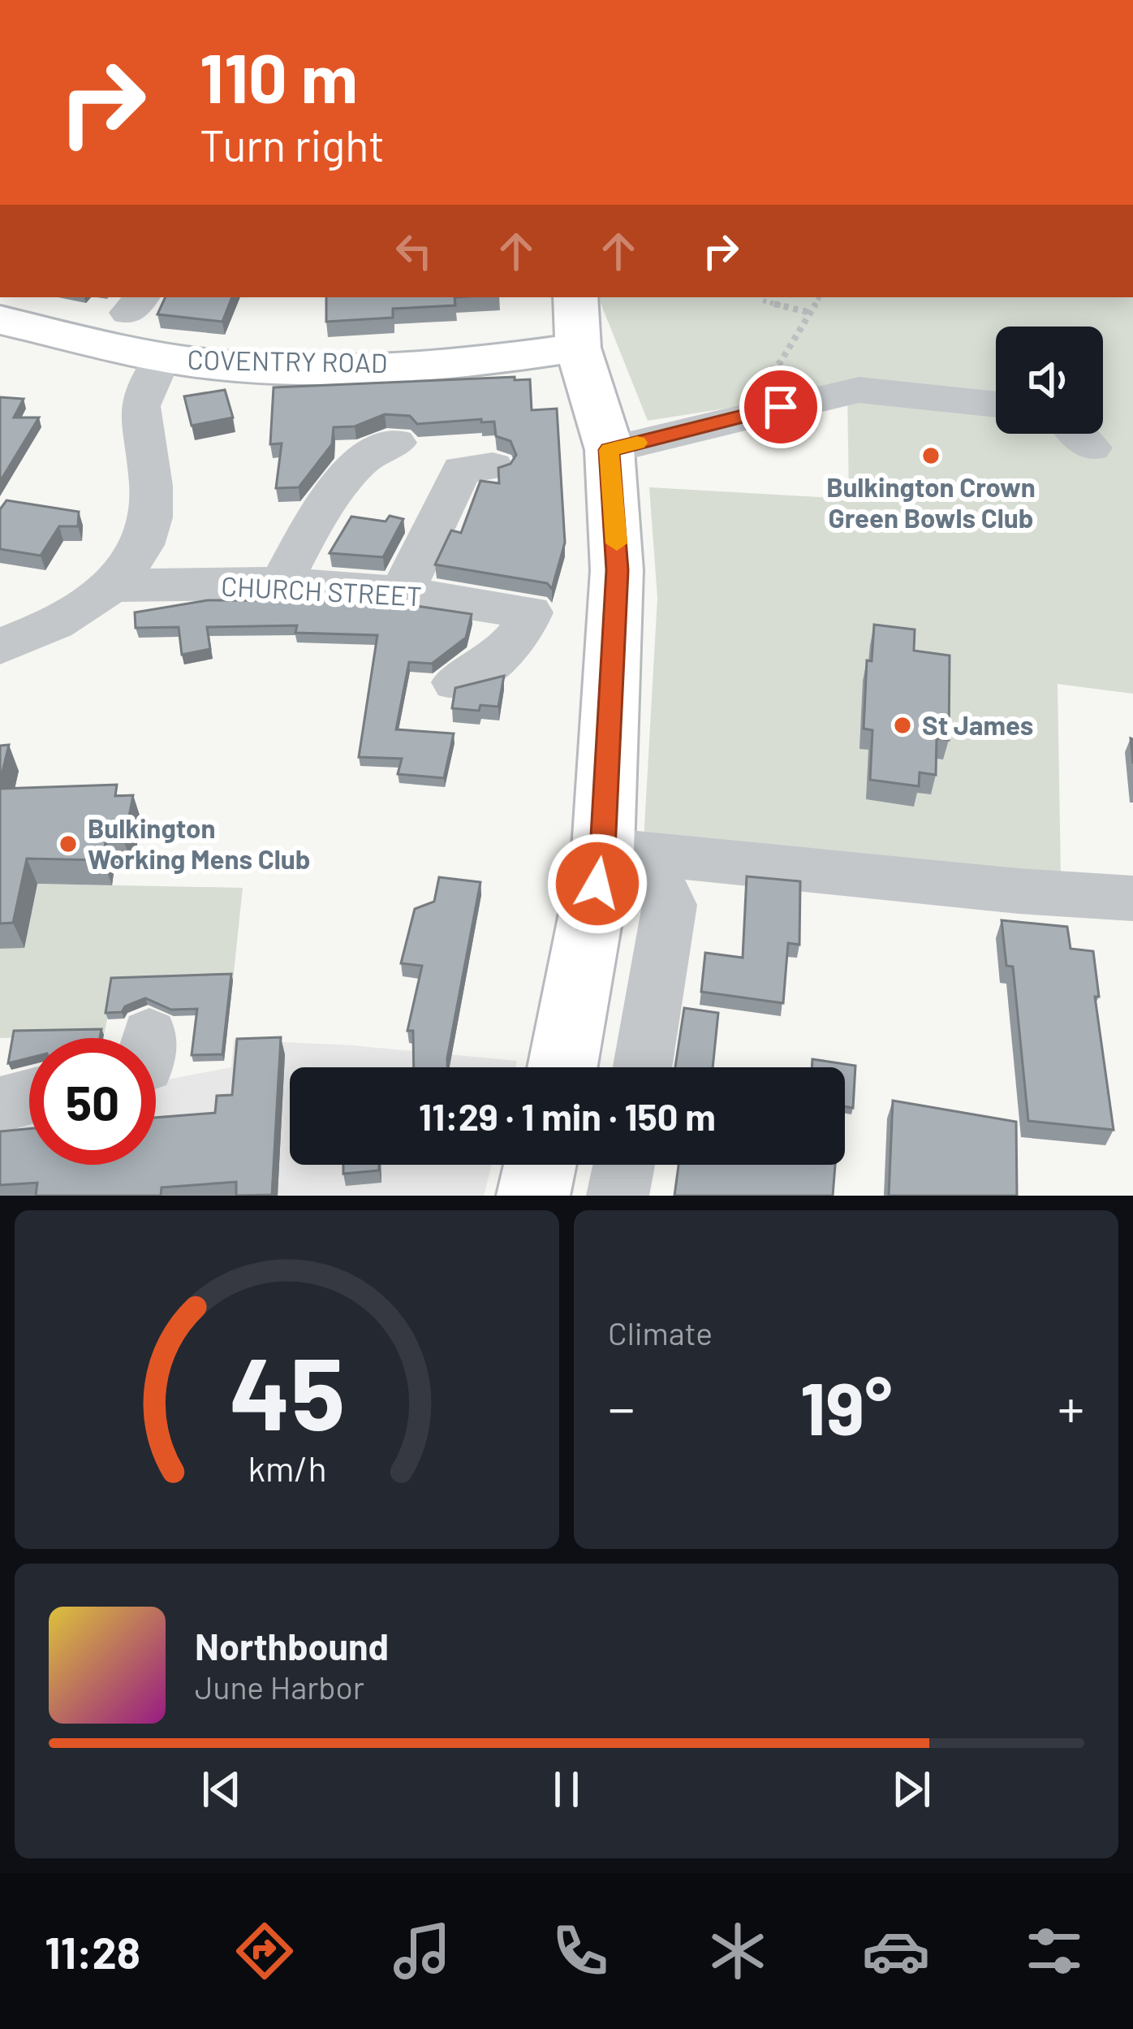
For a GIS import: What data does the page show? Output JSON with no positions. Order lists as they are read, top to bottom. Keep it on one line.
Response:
{"streets":{"main road":["COVENTRY ROAD"],"street":["CHURCH STREET"]},"places":["Bulkington Crown Green Bowls Club","St James","Bulkington Working Mens Club"],"page":{"turn":["110 m","Turn right"],"limit":"50","trip":"11:29 · 1 min · 150 m","tile":"Climate","heat":["−","19°","+"],"song":["Northbound","June Harbor"],"tabs":"11:28","gauge":["45","km/h"]}}
